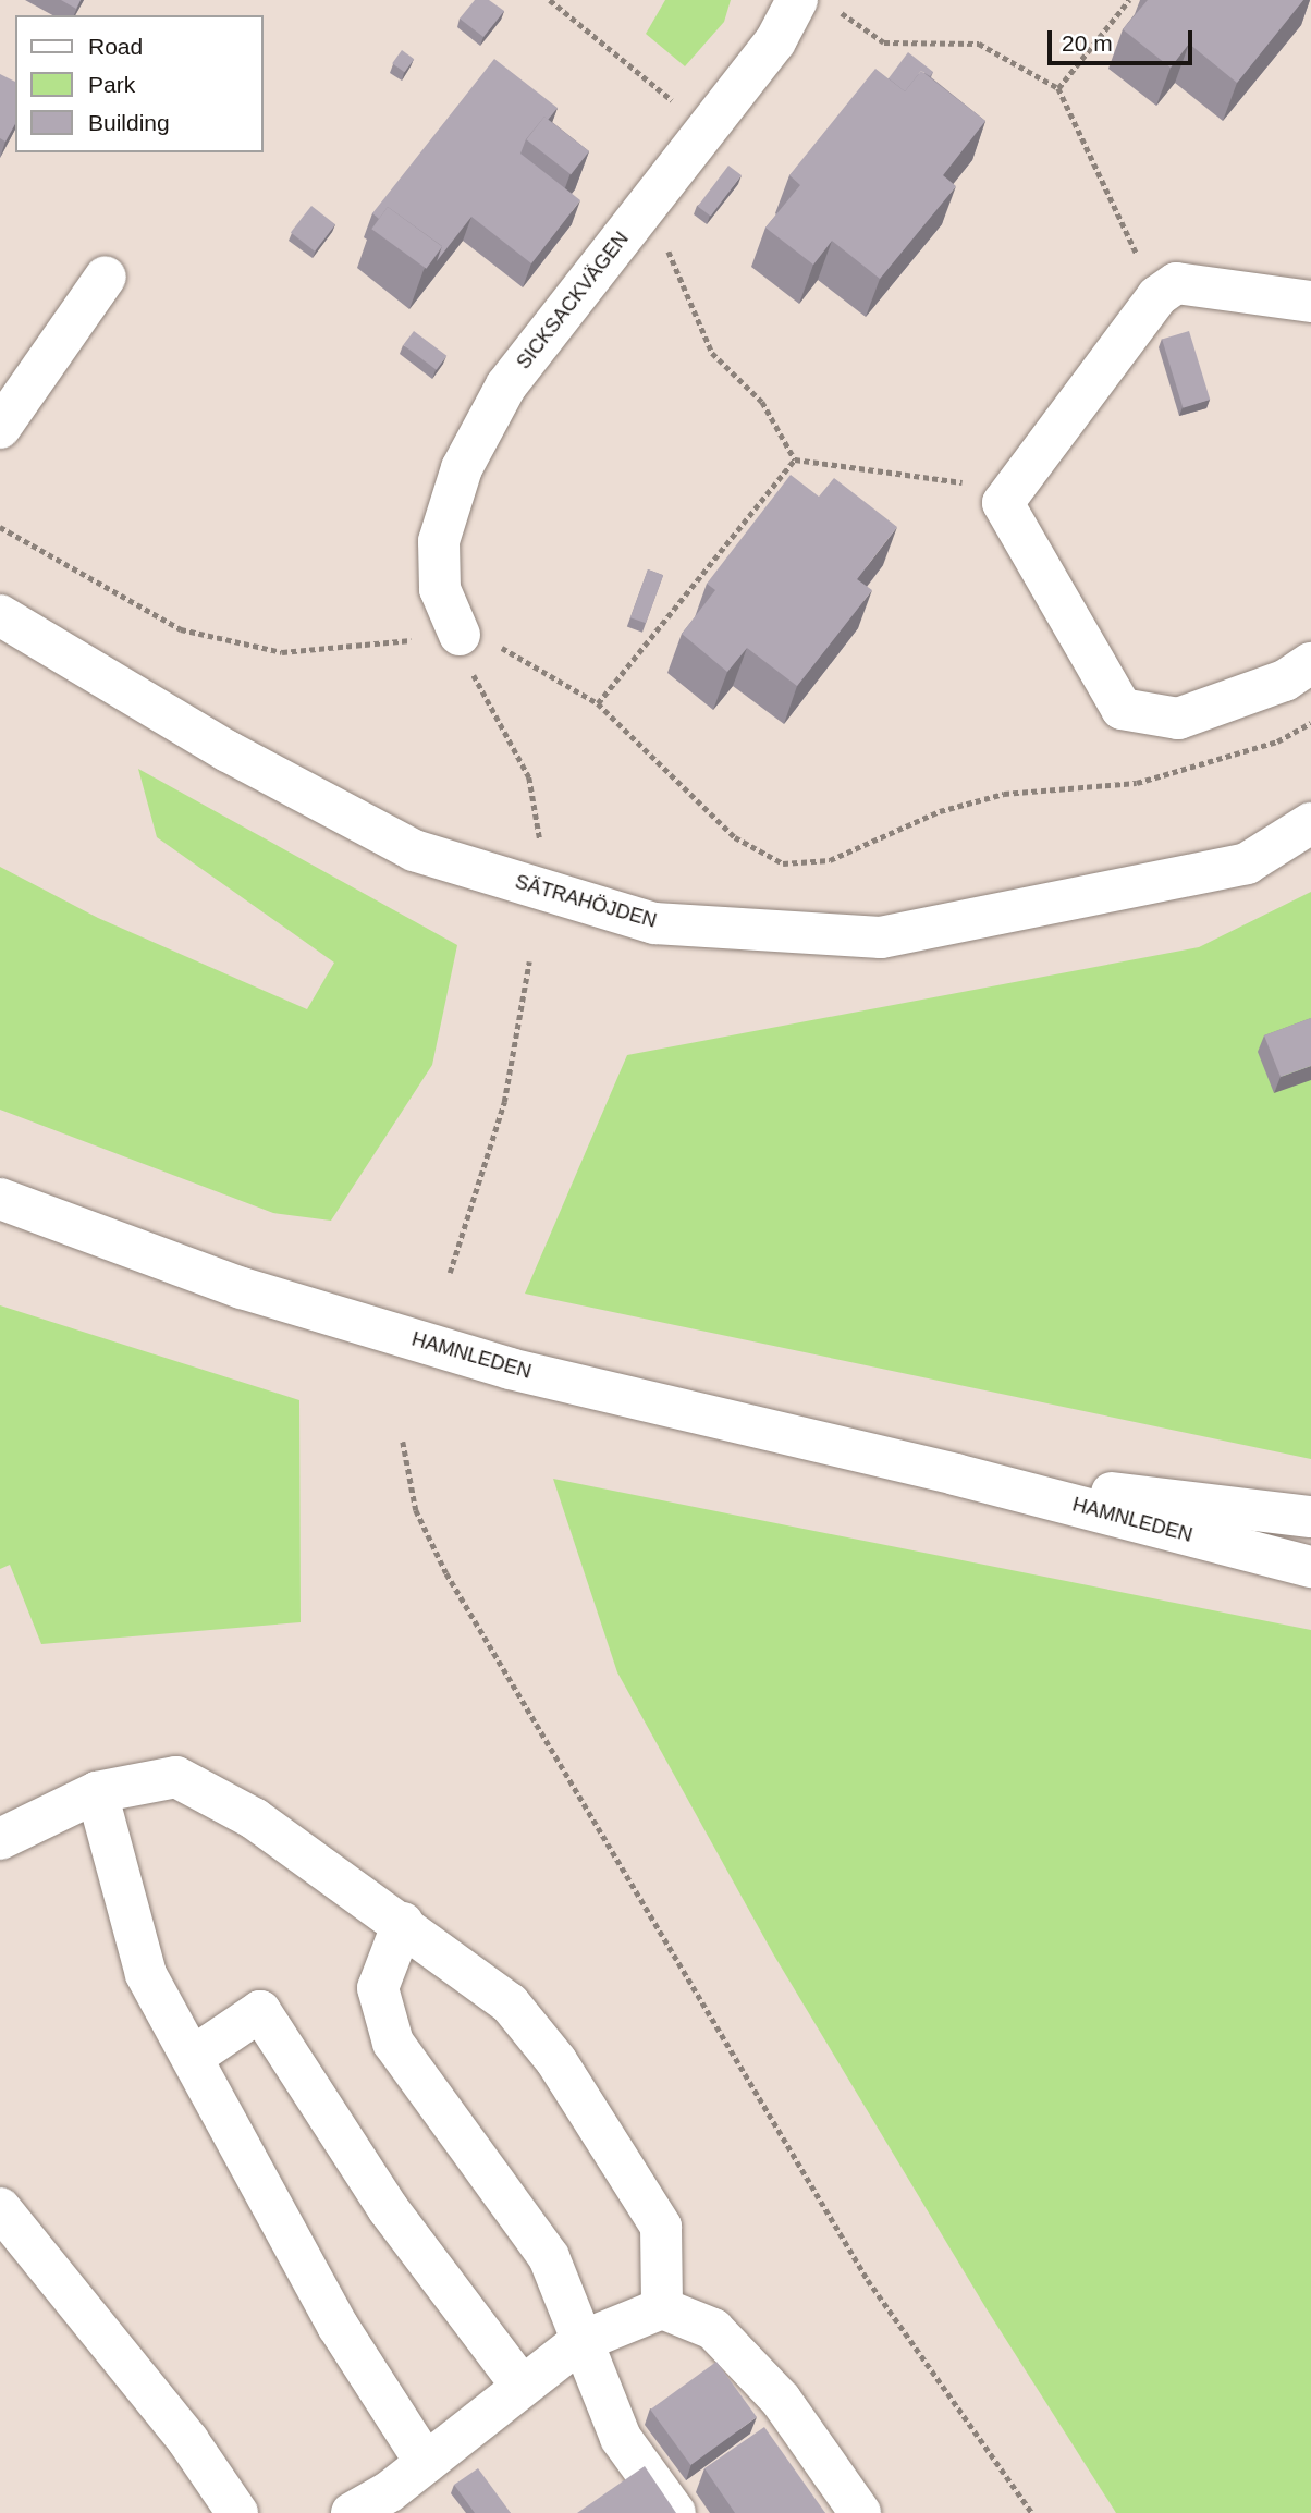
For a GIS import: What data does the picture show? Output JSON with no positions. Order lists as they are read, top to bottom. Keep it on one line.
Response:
{"streets":{"street":["SICKSACKVÄGEN","SÄTRAHÖJDEN","HAMNLEDEN"]},"legend":["Road","Park","Building"],"scale_bar":"20 m"}
